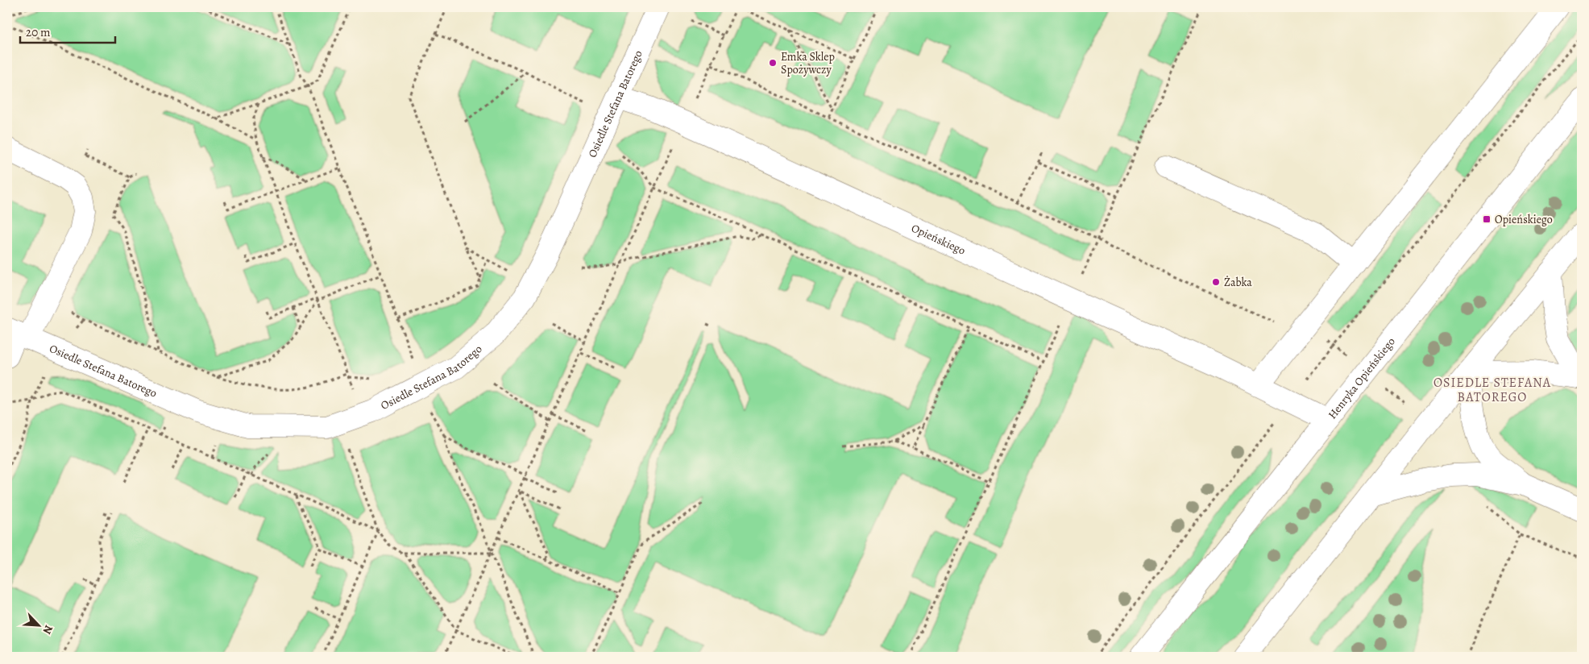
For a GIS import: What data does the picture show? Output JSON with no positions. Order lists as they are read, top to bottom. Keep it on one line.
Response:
{"streets":{"street":["Osiedle Stefana Batorego","Opieńskiego","Henryka Opieńskiego"]},"crossings":[["Osiedle Stefana Batorego","Opieńskiego"],["Opieńskiego","Henryka Opieńskiego"]],"districts":["OSIEDLE STEFANA BATOREGO"],"places":{"other":["Emka Sklep Spożywczy","Żabka"],"transit":["Opieńskiego"]},"scale_bar":"20 m","north":"bottom right"}
